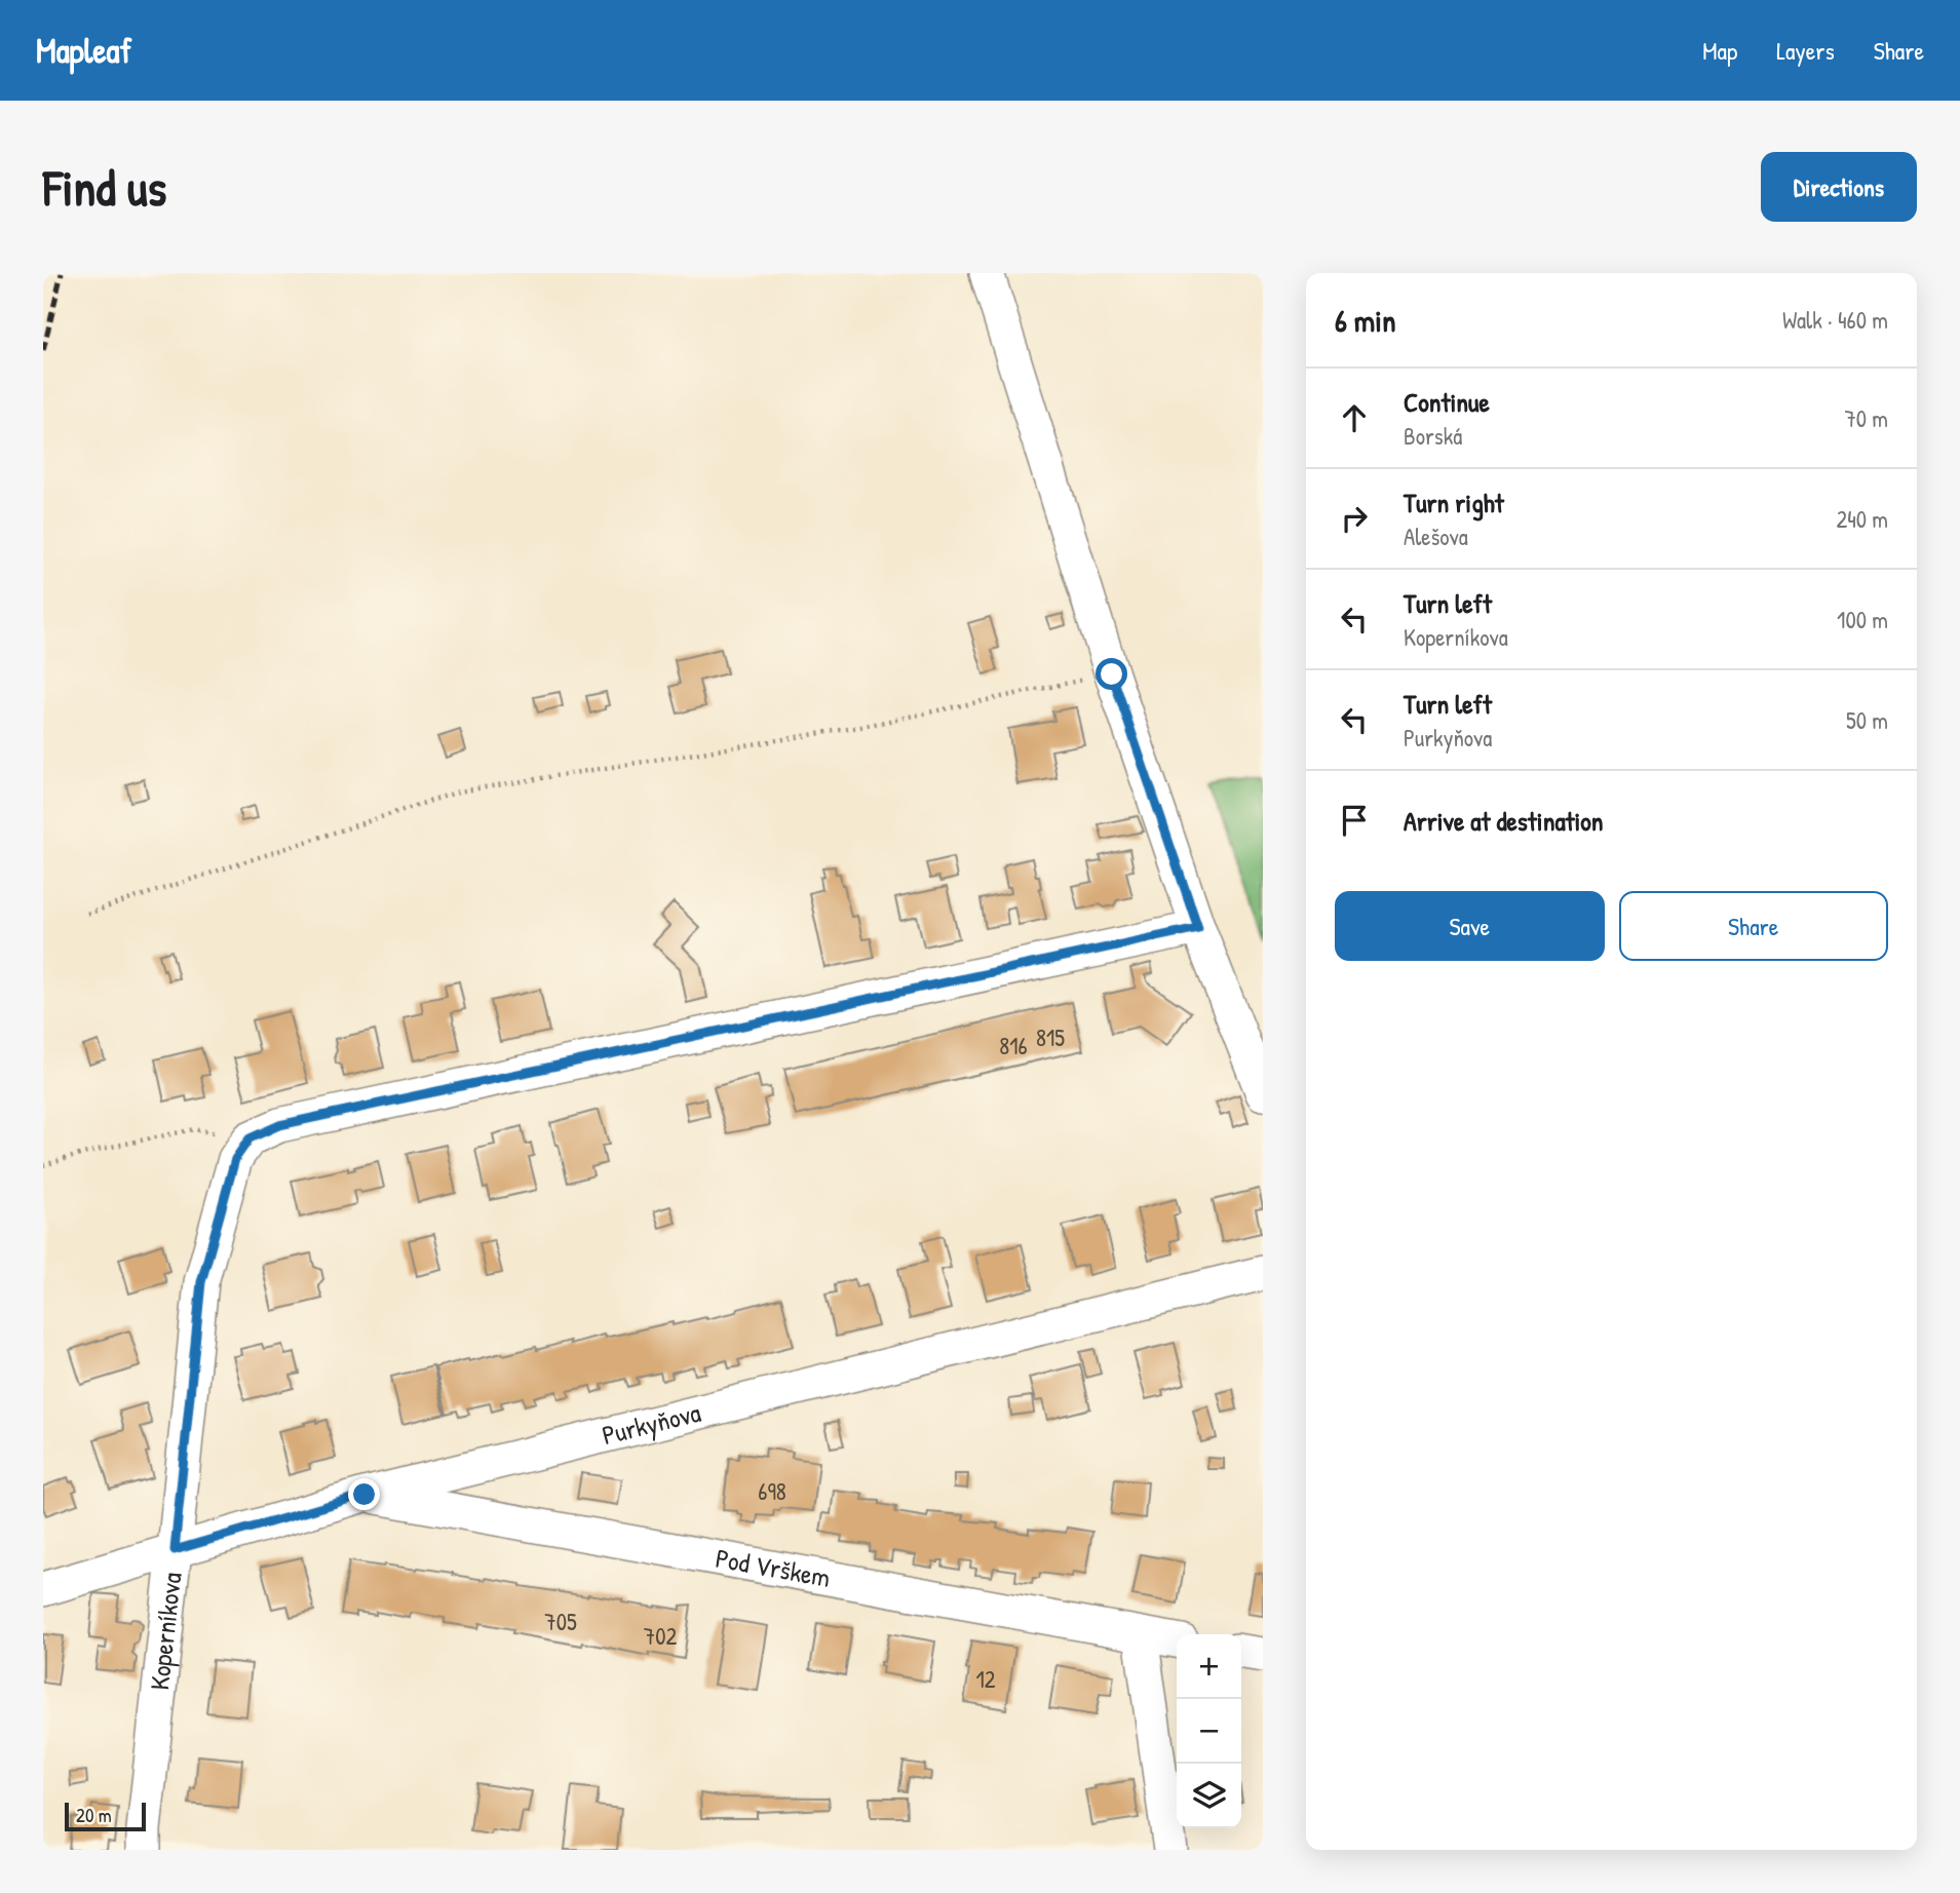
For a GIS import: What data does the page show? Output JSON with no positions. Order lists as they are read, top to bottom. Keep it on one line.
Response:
{"streets":{"street":["Purkyňova","Pod Vrškem","Koperníkova"]},"crossings":[["Purkyňova","Pod Vrškem"],["Purkyňova","Koperníkova"]],"house_numbers":["815","816","698","705","702","12"],"scale_bar":"20 m","page":{"header":"Mapleaf","nav":["Map","Layers","Share"],"buttons":["Directions",["Save","Share"]],"title":"Find us","heading":["6 min","Walk · 460 m"],"list":[["Continue","Borská","70 m"],["Turn right","Alešova","240 m"],["Turn left","Koperníkova","100 m"],["Turn left","Purkyňova","50 m"],"Arrive at destination"],"map_buttons":["+","−"],"scale":"20 m"}}
